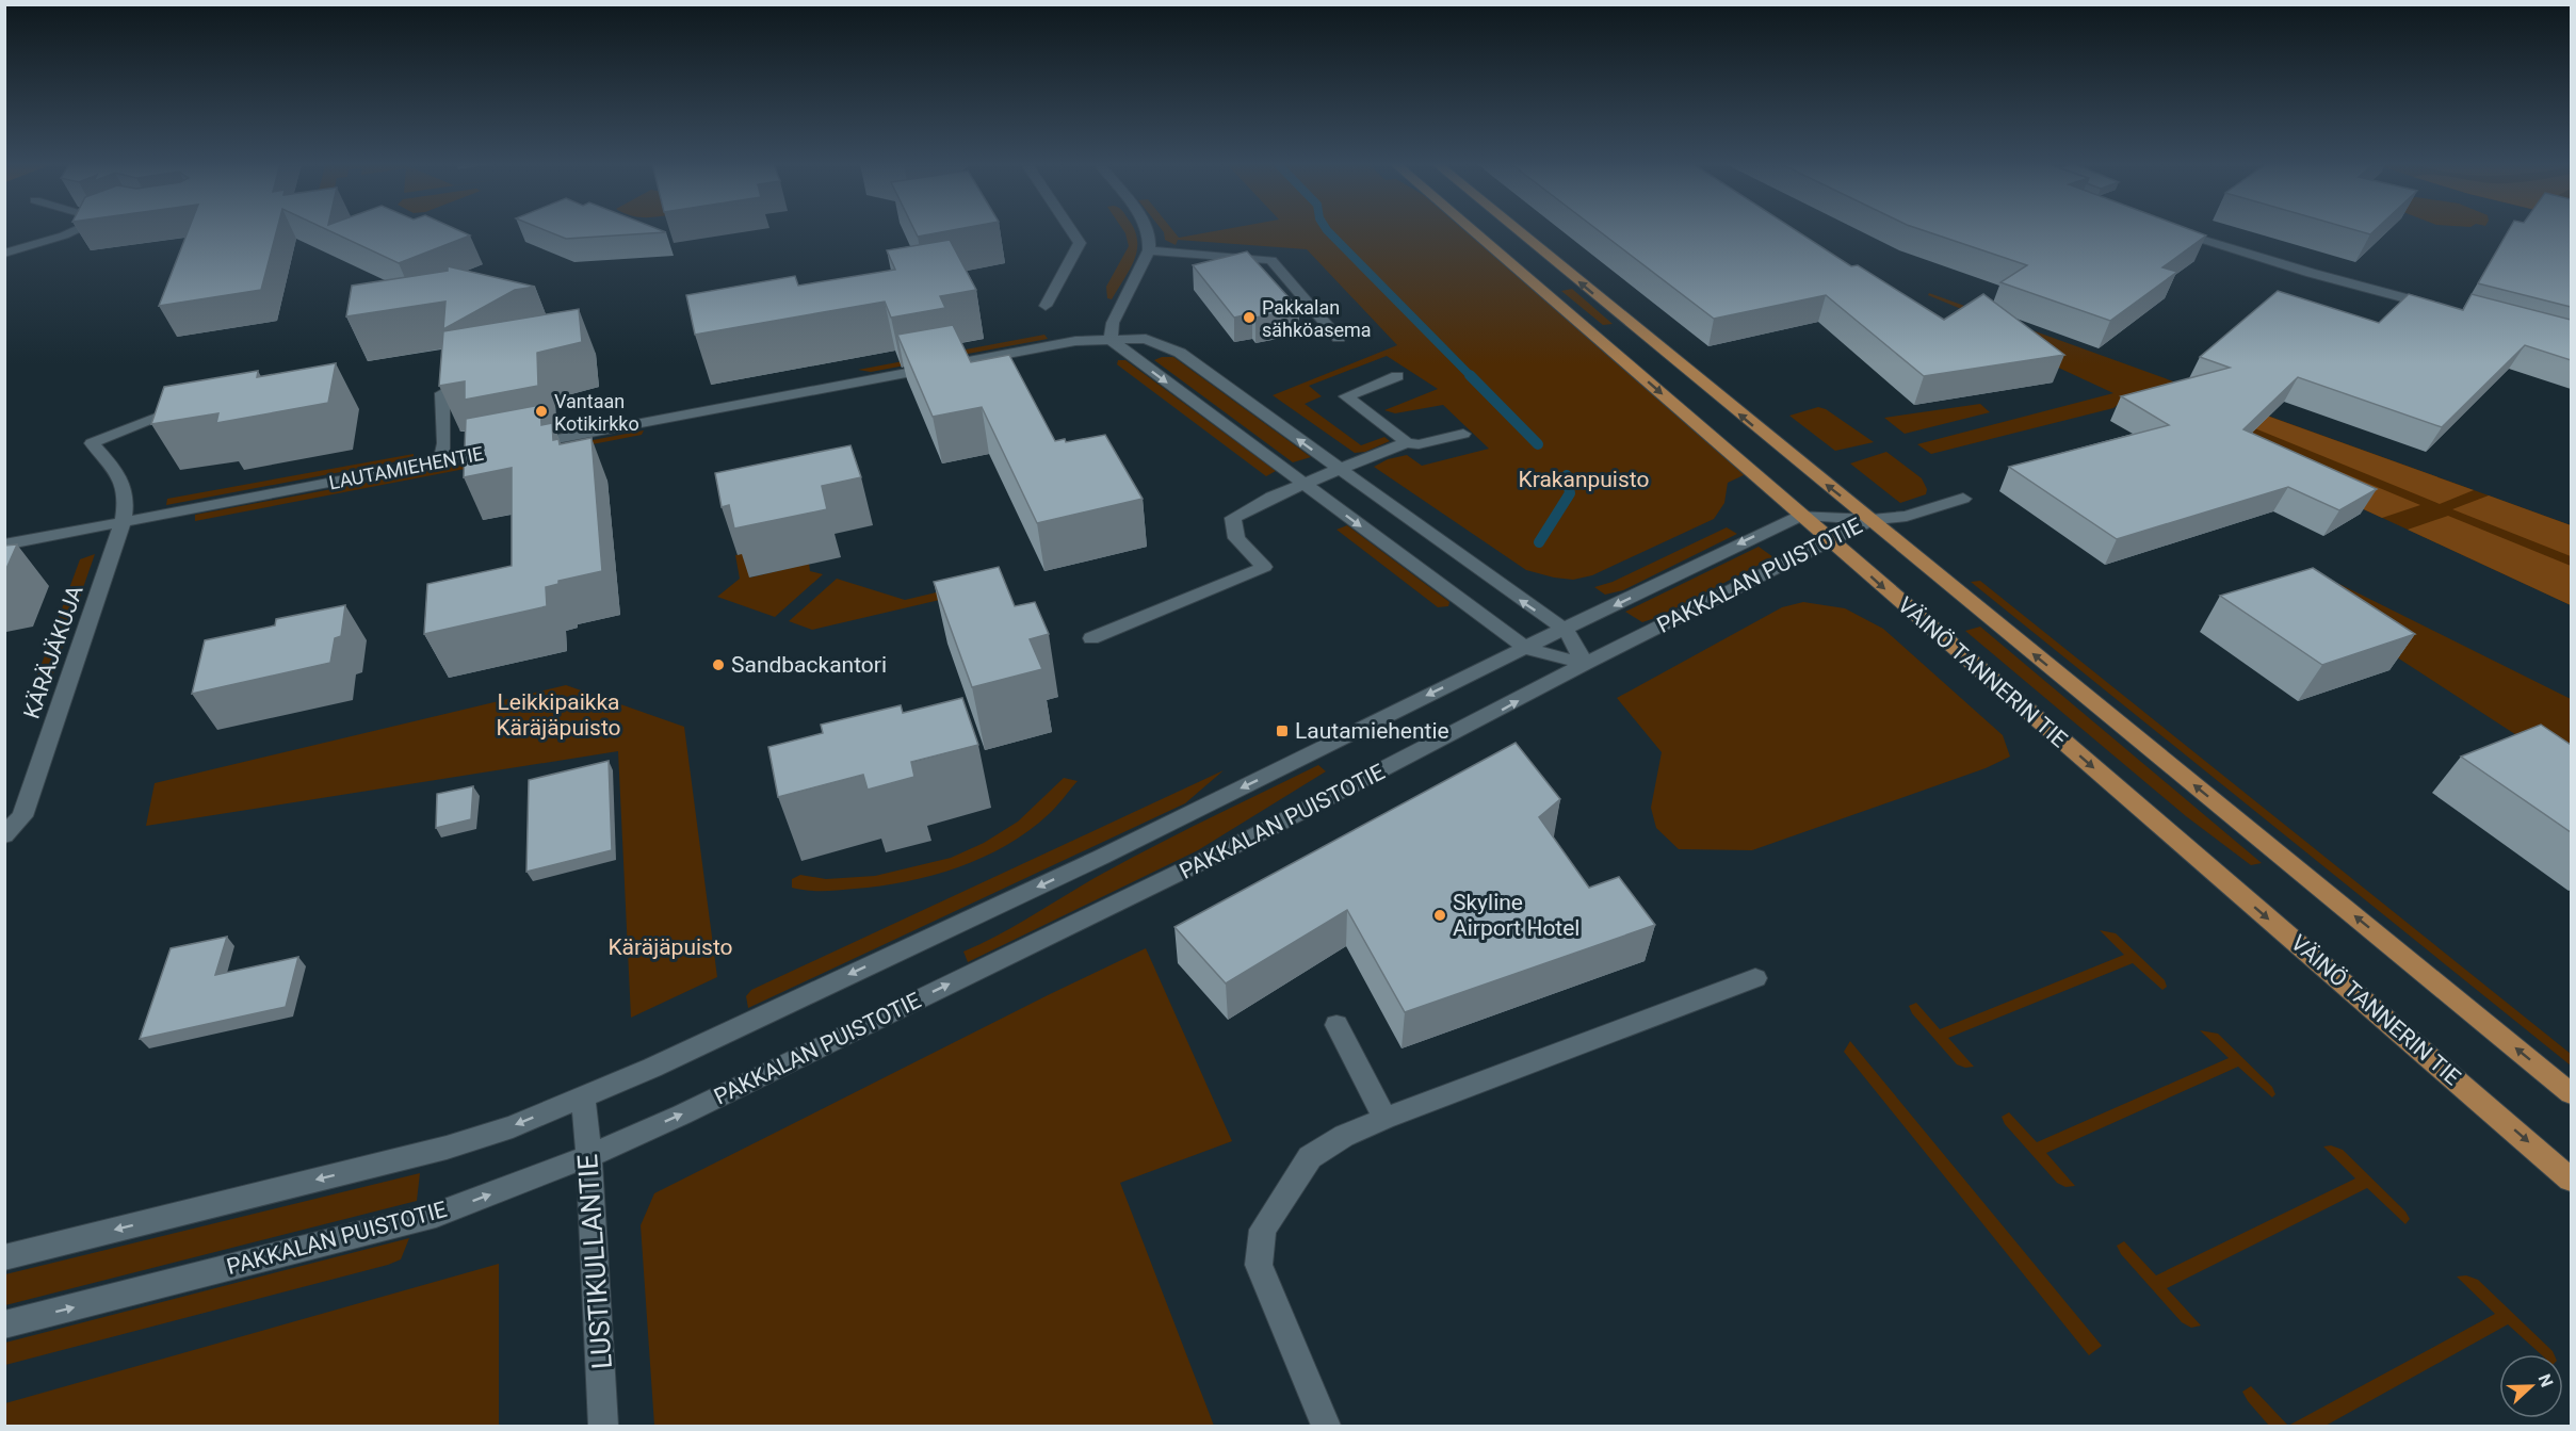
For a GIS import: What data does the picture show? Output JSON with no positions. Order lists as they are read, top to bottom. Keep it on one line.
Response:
{"streets":{"main road":["VÄINÖ TANNERIN TIE"],"street":["LAUTAMIEHENTIE","PAKKALAN PUISTOTIE","KÄRÄJÄKUJA","LUSTIKULLANTIE"]},"crossings":[["LAUTAMIEHENTIE","PAKKALAN PUISTOTIE"],["LAUTAMIEHENTIE","KÄRÄJÄKUJA"],["PAKKALAN PUISTOTIE","VÄINÖ TANNERIN TIE"],["PAKKALAN PUISTOTIE","LUSTIKULLANTIE"]],"parks":["Krakanpuisto","Leikkipaikka Käräjäpuisto","Käräjäpuisto"],"places":{"other":["Pakkalan sähköasema","Vantaan Kotikirkko","Sandbackantori","Skyline Airport Hotel"],"transit":["Lautamiehentie"]},"north":"right"}
